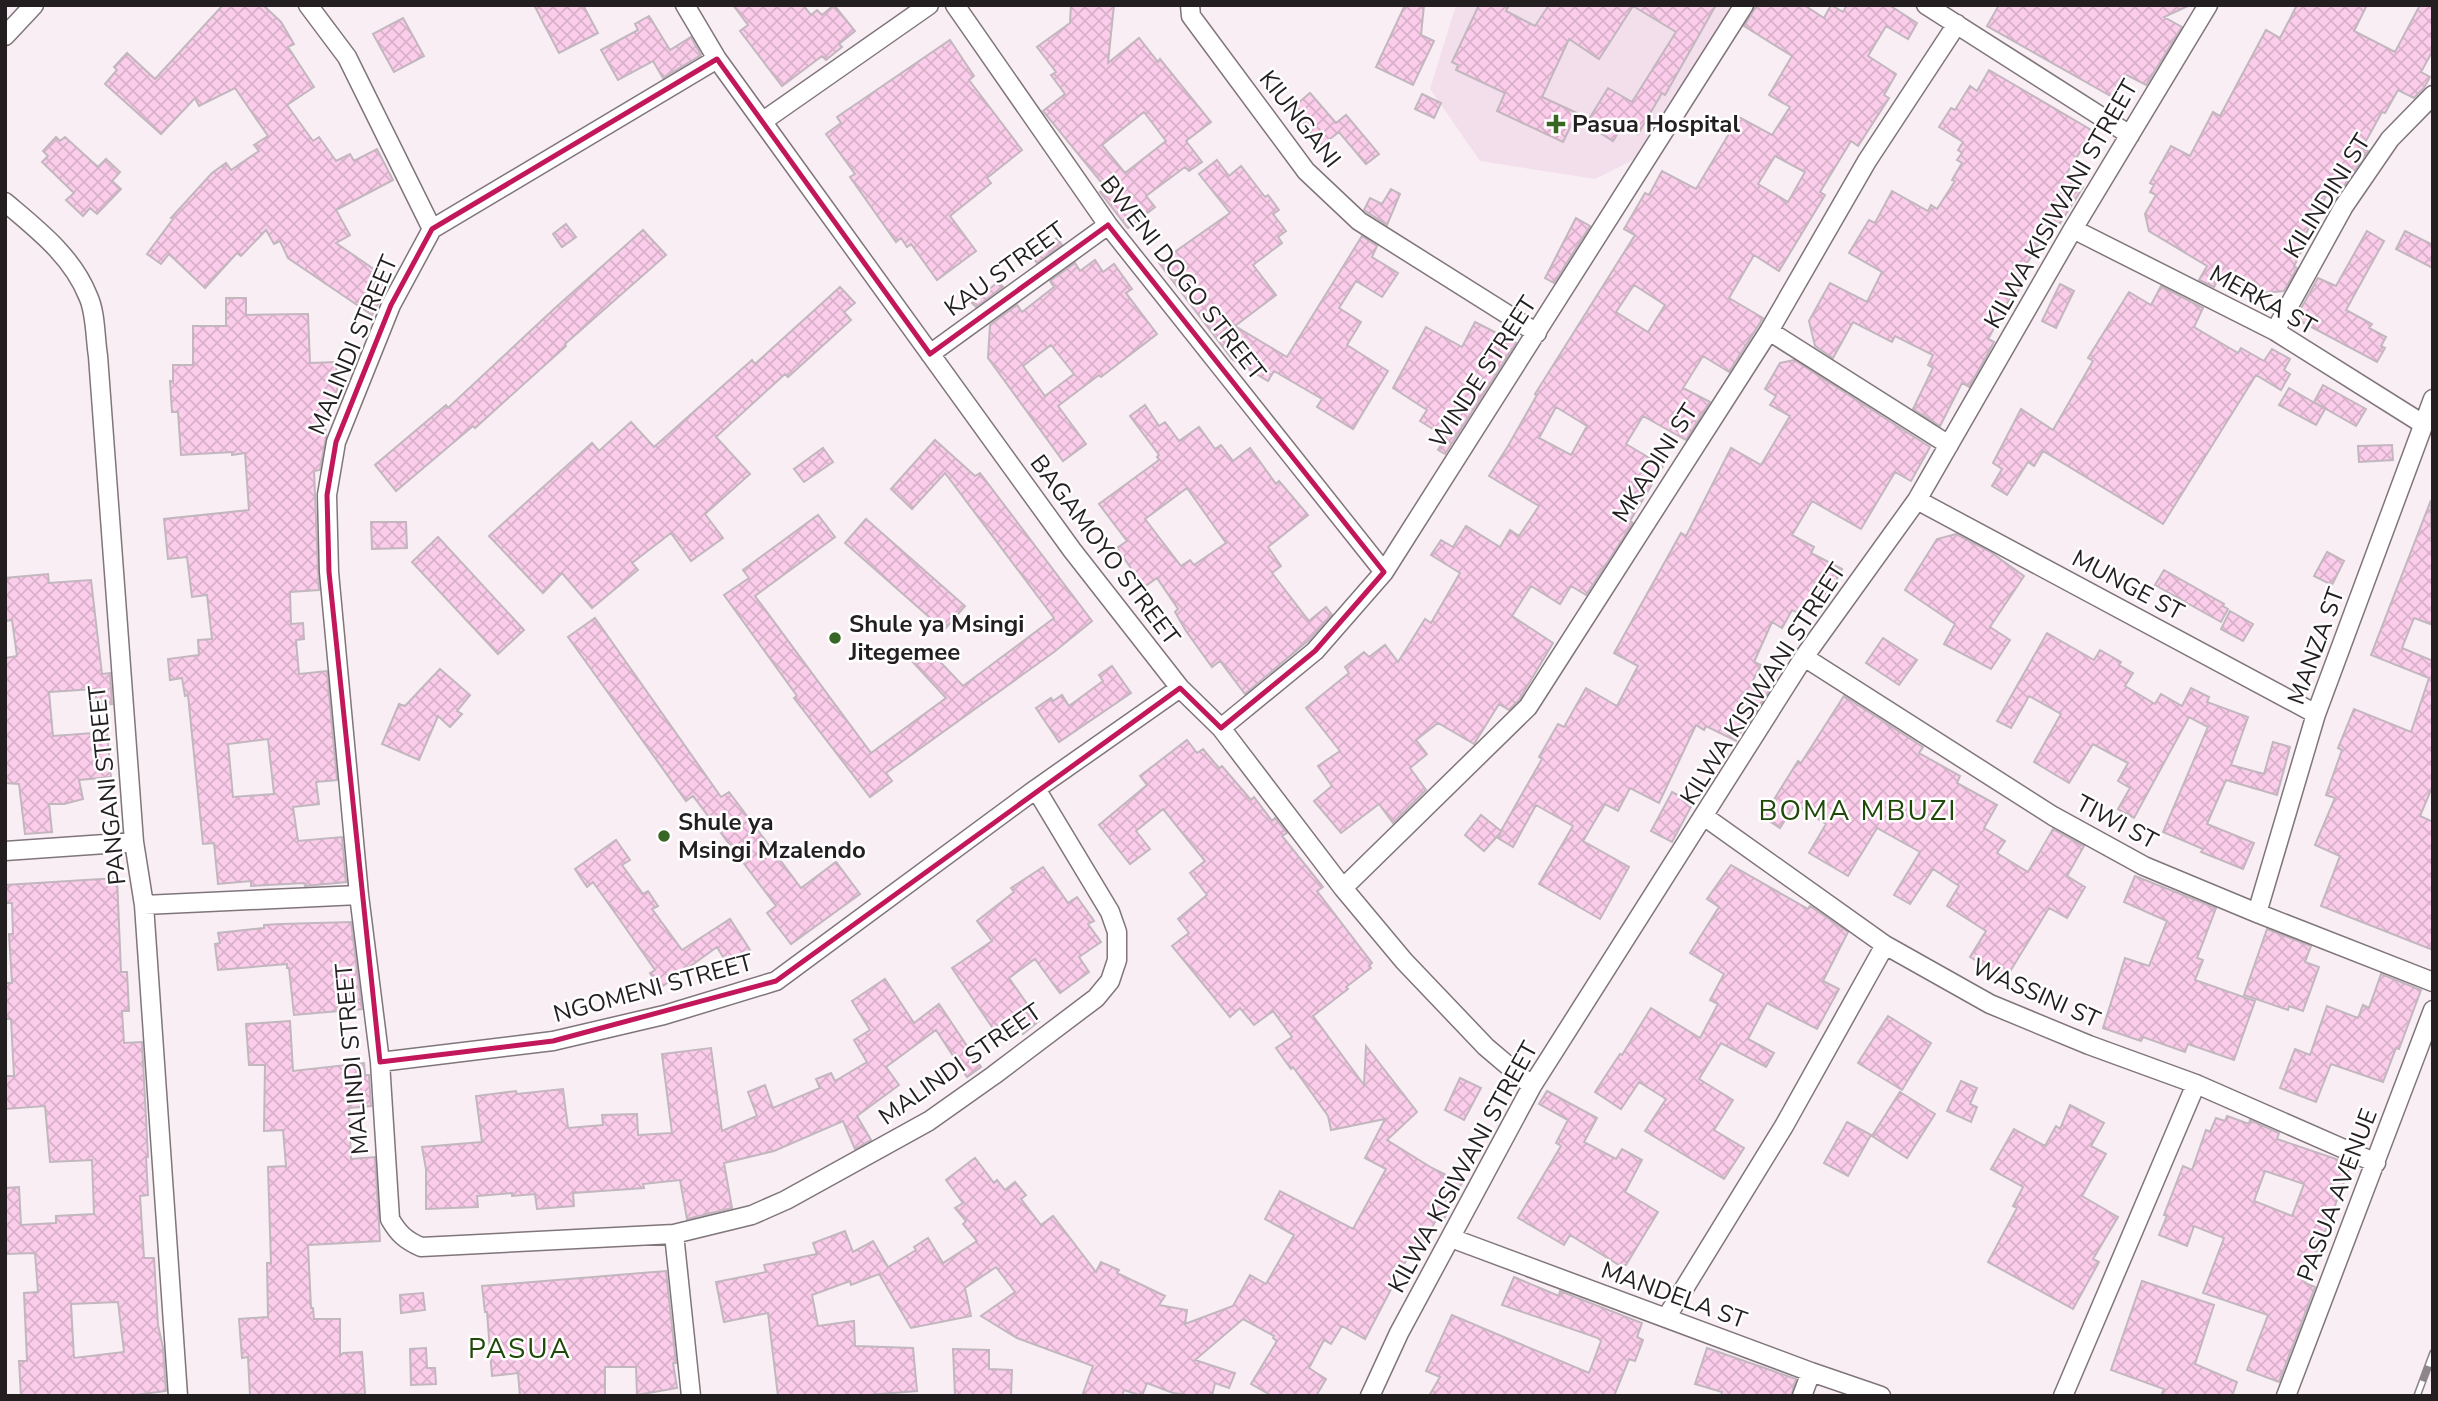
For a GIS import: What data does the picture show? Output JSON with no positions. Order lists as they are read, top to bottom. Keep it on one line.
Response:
{"streets":{"street":["KIUNGANI","KILINDINI ST","KILWA KISIWANI STREET","KAU STREET","BWENI DOGO STREET","MERKA ST","MALINDI STREET","WINDE STREET","MKADINI ST","BAGAMOYO STREET","MUNGE ST","MANZA ST","PANGANI STREET","TIWI ST","NGOMENI STREET","WASSINI ST","PASUA AVENUE","MANDELA ST"]},"crossings":[["KIUNGANI","WINDE STREET"],["KILINDINI ST","MERKA ST"],["KILWA KISIWANI STREET","MERKA ST"],["KILWA KISIWANI STREET","BAGAMOYO STREET"],["KILWA KISIWANI STREET","MUNGE ST"],["KILWA KISIWANI STREET","TIWI ST"],["KILWA KISIWANI STREET","WASSINI ST"],["KILWA KISIWANI STREET","MANDELA ST"],["KAU STREET","BWENI DOGO STREET"],["KAU STREET","BAGAMOYO STREET"],["BWENI DOGO STREET","WINDE STREET"],["MERKA ST","MANZA ST"],["MALINDI STREET","NGOMENI STREET"],["WINDE STREET","BAGAMOYO STREET"],["MKADINI ST","BAGAMOYO STREET"],["BAGAMOYO STREET","NGOMENI STREET"],["MUNGE ST","MANZA ST"],["MANZA ST","TIWI ST"],["WASSINI ST","PASUA AVENUE"]],"districts":["BOMA MBUZI","PASUA"],"places":{"health":["Pasua Hospital"],"other":["Shule ya Msingi Jitegemee","Shule ya Msingi Mzalendo"]}}
